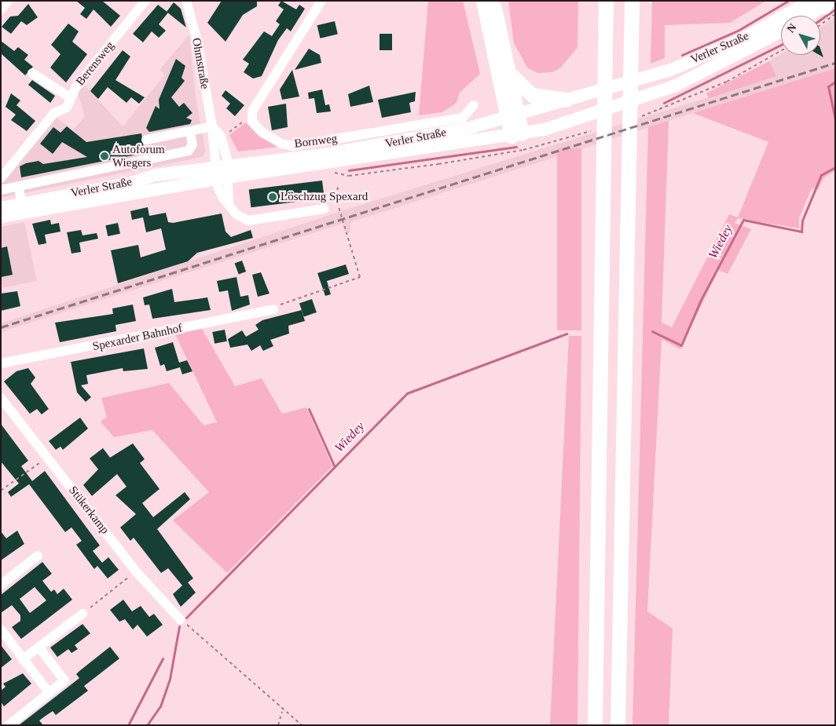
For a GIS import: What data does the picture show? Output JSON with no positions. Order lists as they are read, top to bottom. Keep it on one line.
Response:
{"streets":{"main road":["Verler Straße"],"street":["Berensweg","Ohmstraße","Bornweg","Spexarder Bahnhof","Stükerkamp"]},"crossings":[["Verler Straße","Ohmstraße"]],"water":["Wiedey"],"places":["Autoforum Wiegers","Löschzug Spexard"],"north":"top left"}
